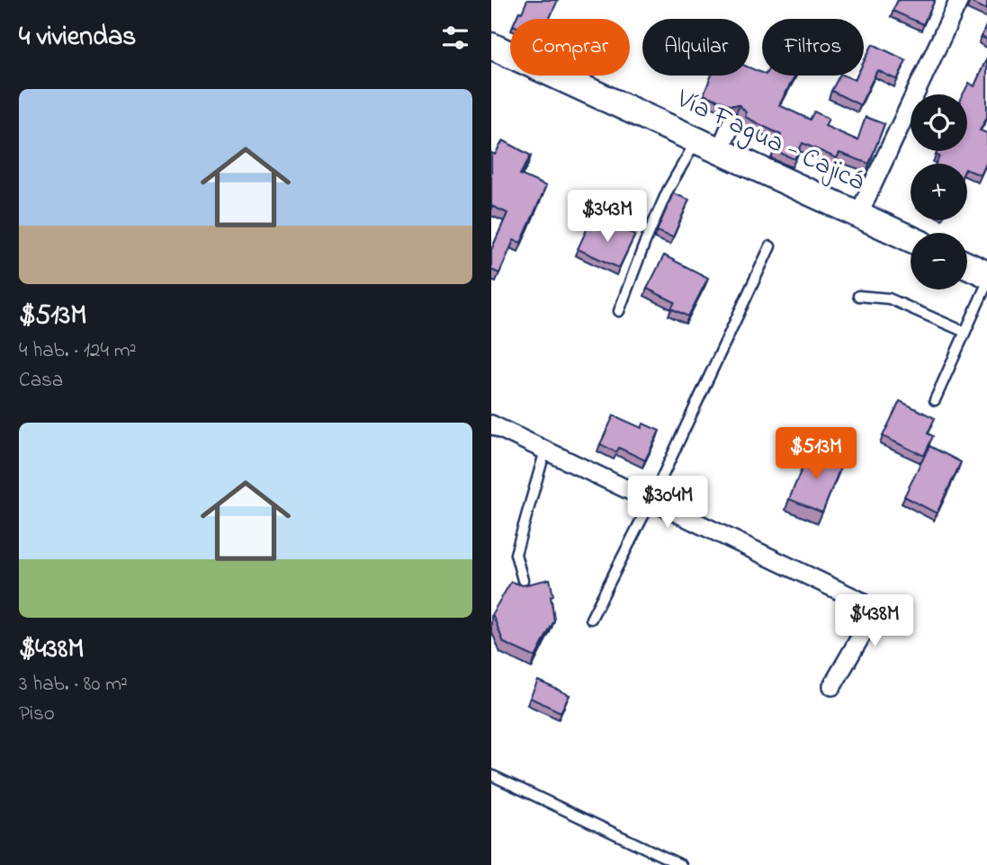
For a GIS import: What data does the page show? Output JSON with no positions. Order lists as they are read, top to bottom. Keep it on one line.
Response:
{"streets":{"street":["Vía Fagua - Cajicá"]},"page":{"heading":"4 viviendas","chip":["Comprar","Alquilar","Filtros"],"list":[{"name":"$513M","note":"4 hab. · 124 m² · Casa"},{"name":"$438M","note":"3 hab. · 80 m² · Piso"}],"map_buttons":["+","−"],"price":["$343M","$513M","$304M","$438M"]}}
